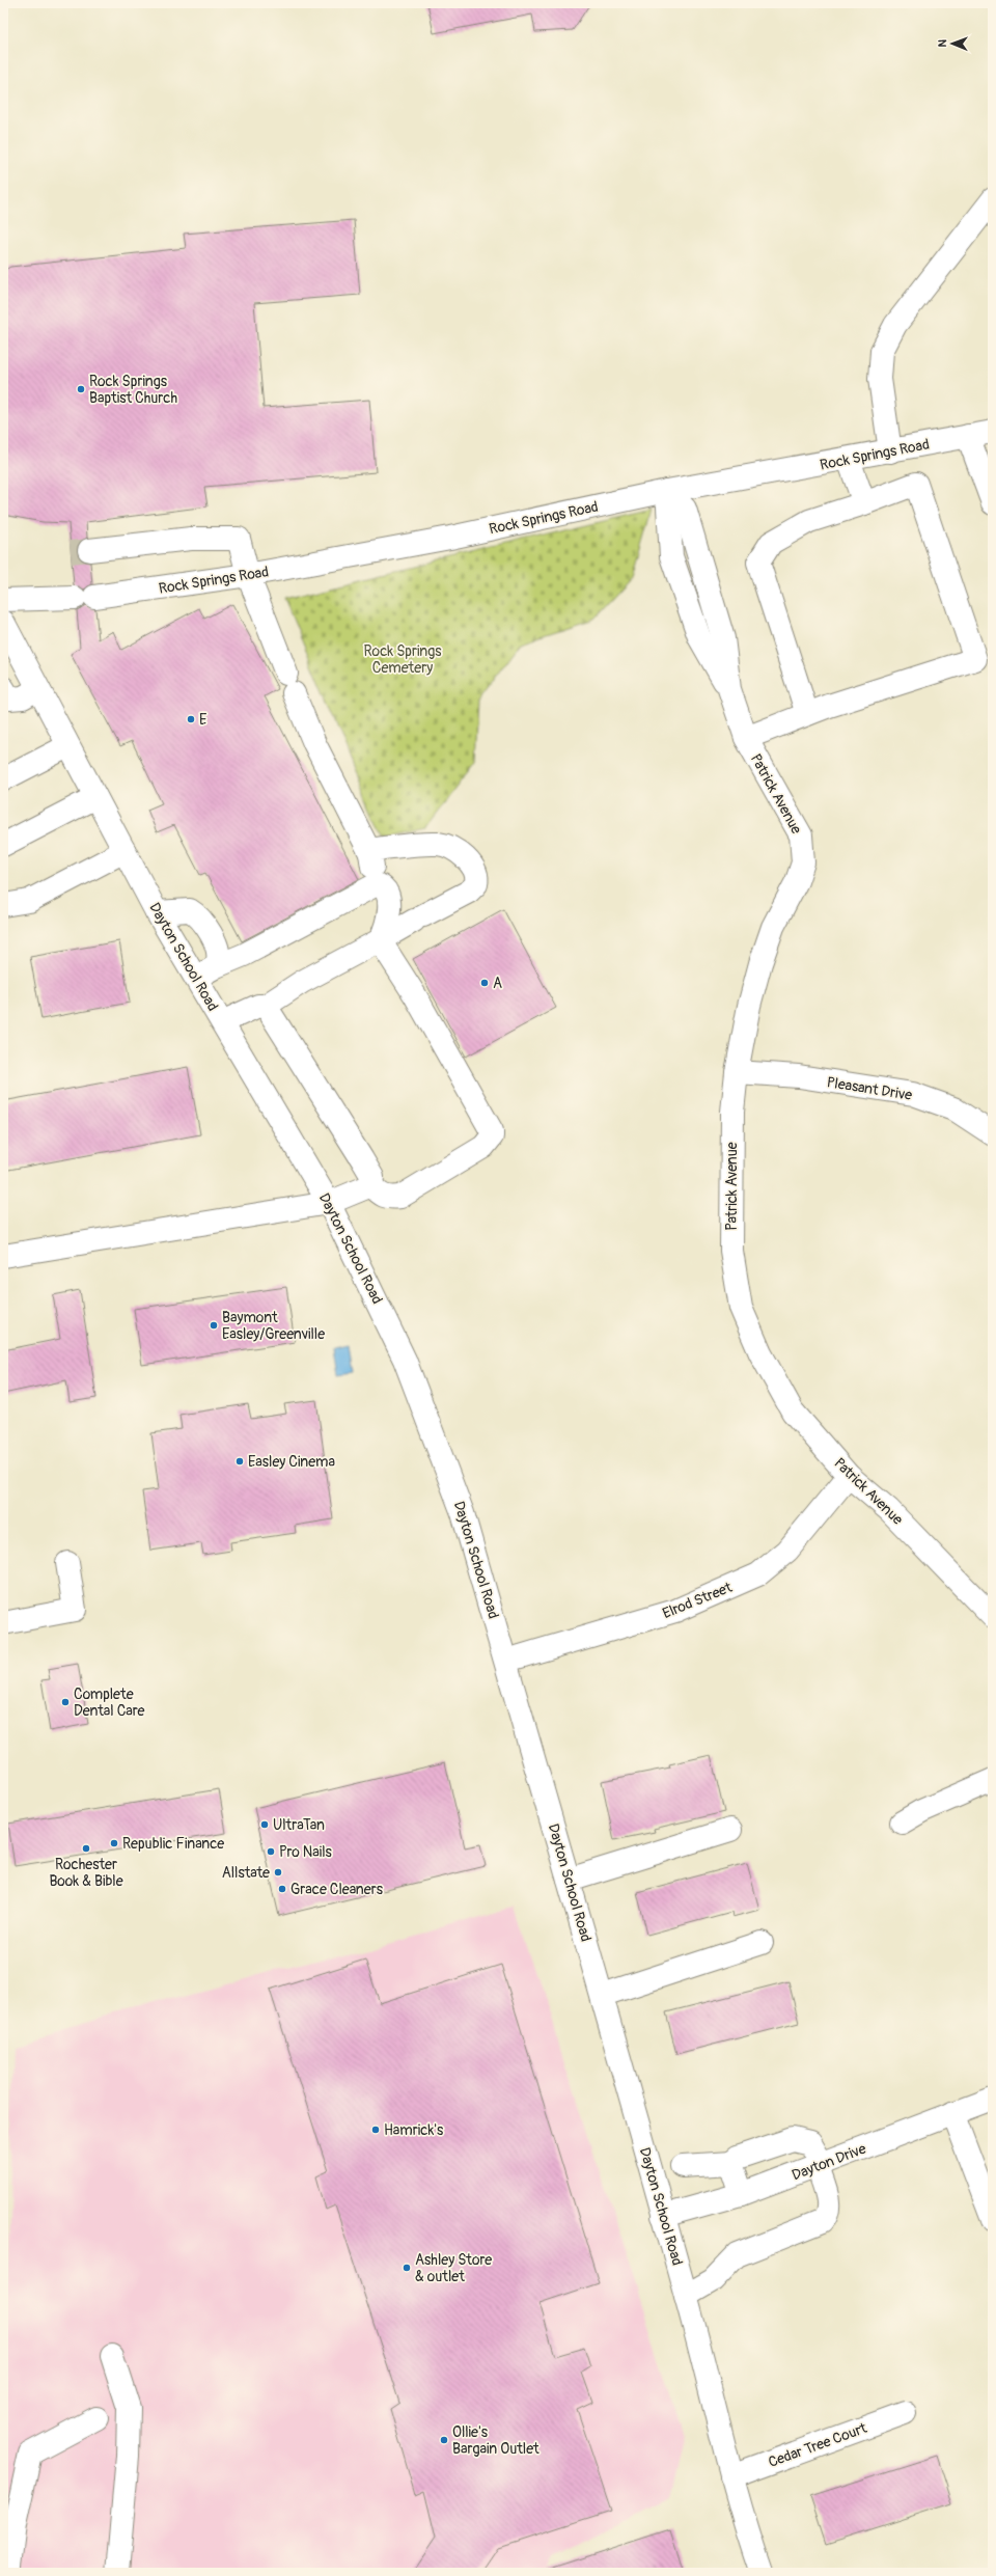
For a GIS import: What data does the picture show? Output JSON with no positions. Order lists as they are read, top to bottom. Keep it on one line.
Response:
{"streets":{"street":["Rock Springs Road","Patrick Avenue","Dayton School Road","Pleasant Drive","Elrod Street","Dayton Drive","Cedar Tree Court"]},"crossings":[["Rock Springs Road","Patrick Avenue"],["Patrick Avenue","Pleasant Drive"],["Patrick Avenue","Elrod Street"],["Dayton School Road","Elrod Street"],["Dayton School Road","Dayton Drive"],["Dayton School Road","Cedar Tree Court"]],"parks":["Rock Springs Cemetery"],"places":["Rock Springs Baptist Church","E","A","Baymont Easley/Greenville","Easley Cinema","Complete Dental Care","UltraTan","Republic Finance","Rochester Book & Bible","Pro Nails","Allstate","Grace Cleaners","Hamrick's","Ashley Store & outlet","Ollie's Bargain Outlet"],"north":"left"}
